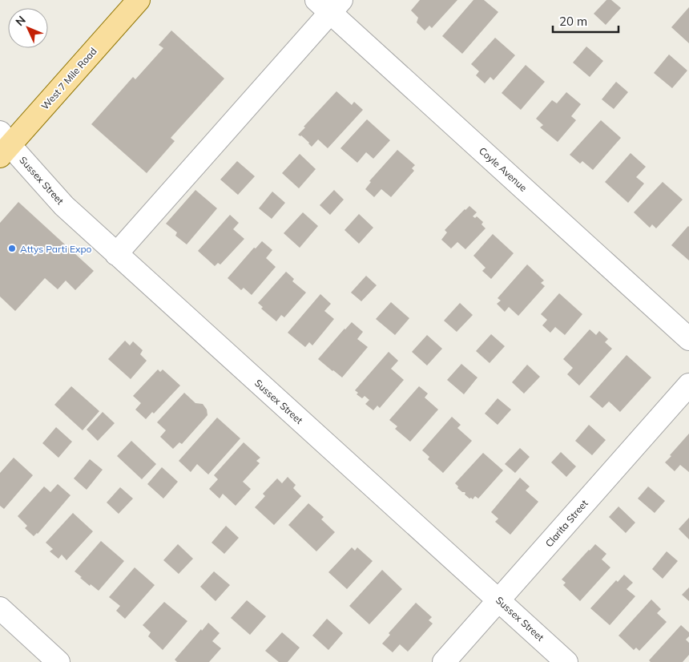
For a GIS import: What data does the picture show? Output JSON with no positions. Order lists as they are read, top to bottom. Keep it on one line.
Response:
{"streets":{"main road":["West 7 Mile Road"],"street":["Coyle Avenue","Sussex Street","Clarita Street"]},"crossings":[["West 7 Mile Road","Sussex Street"],["Sussex Street","Clarita Street"]],"places":["Attys Parti Expo"],"scale_bar":"20 m","north":"top left"}
